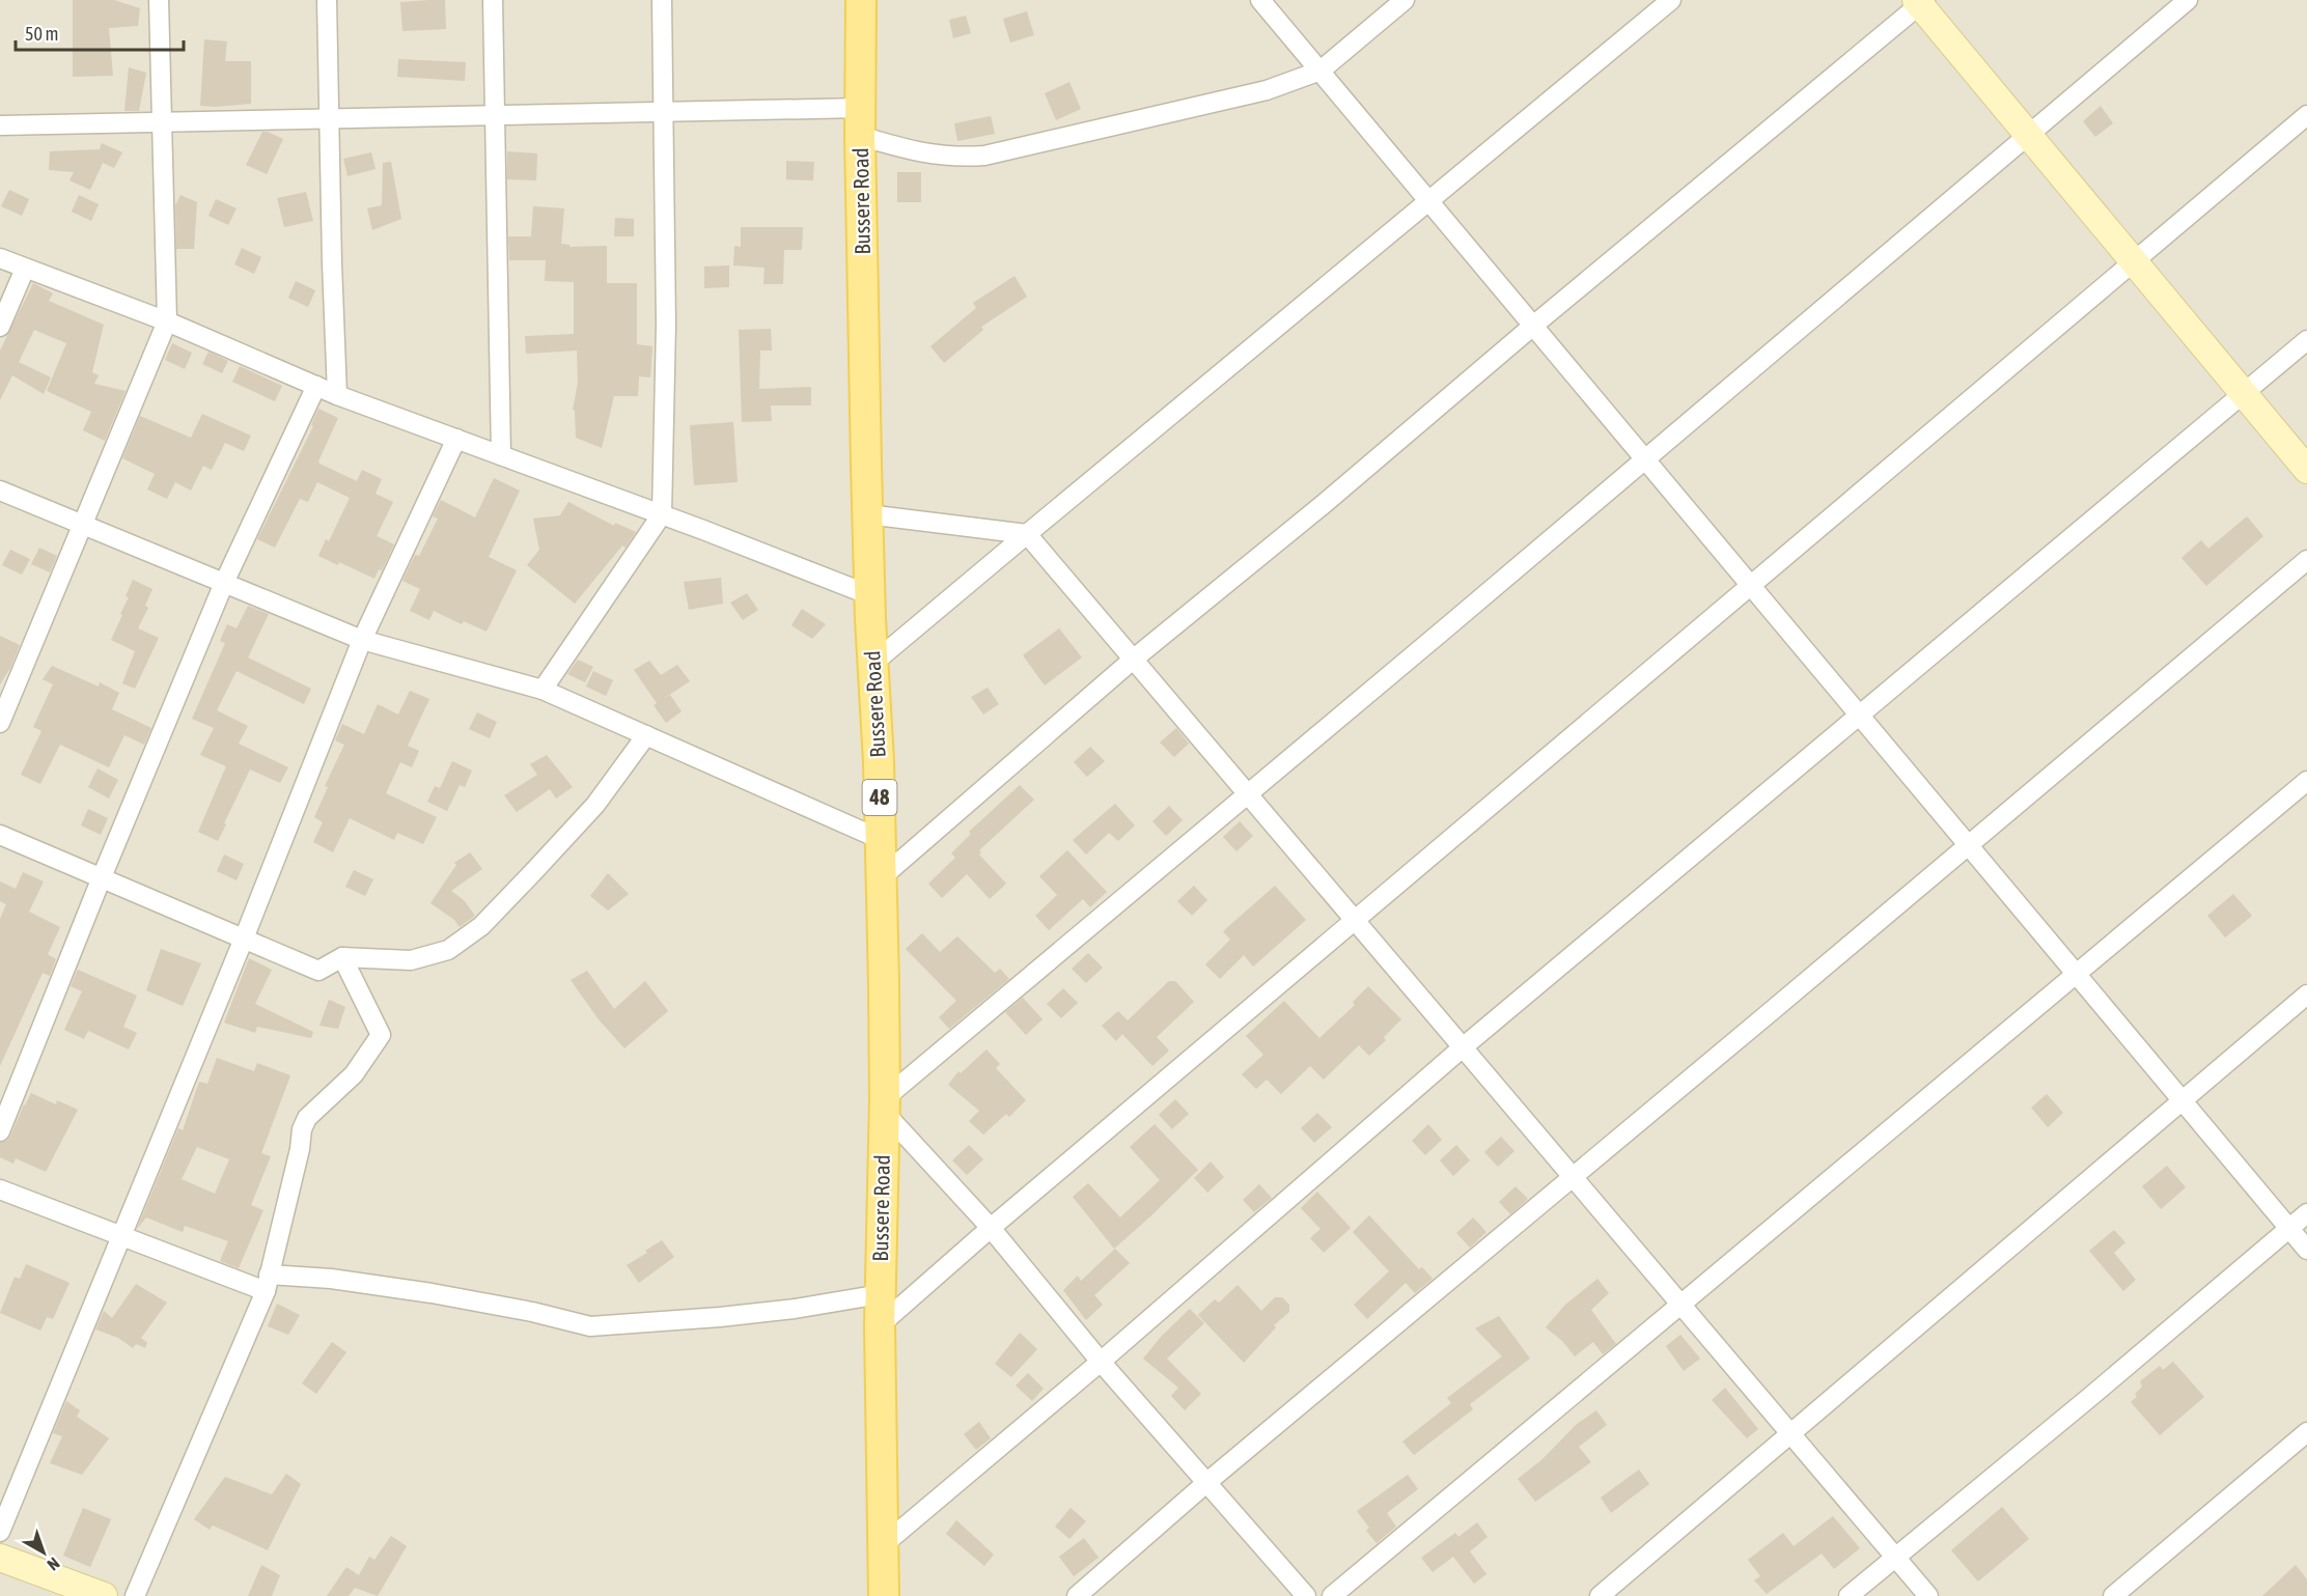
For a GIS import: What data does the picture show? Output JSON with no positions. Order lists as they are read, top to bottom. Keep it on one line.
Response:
{"streets":{"main road":["Bussere Road","48"]},"scale_bar":"50 m","north":"bottom right"}
